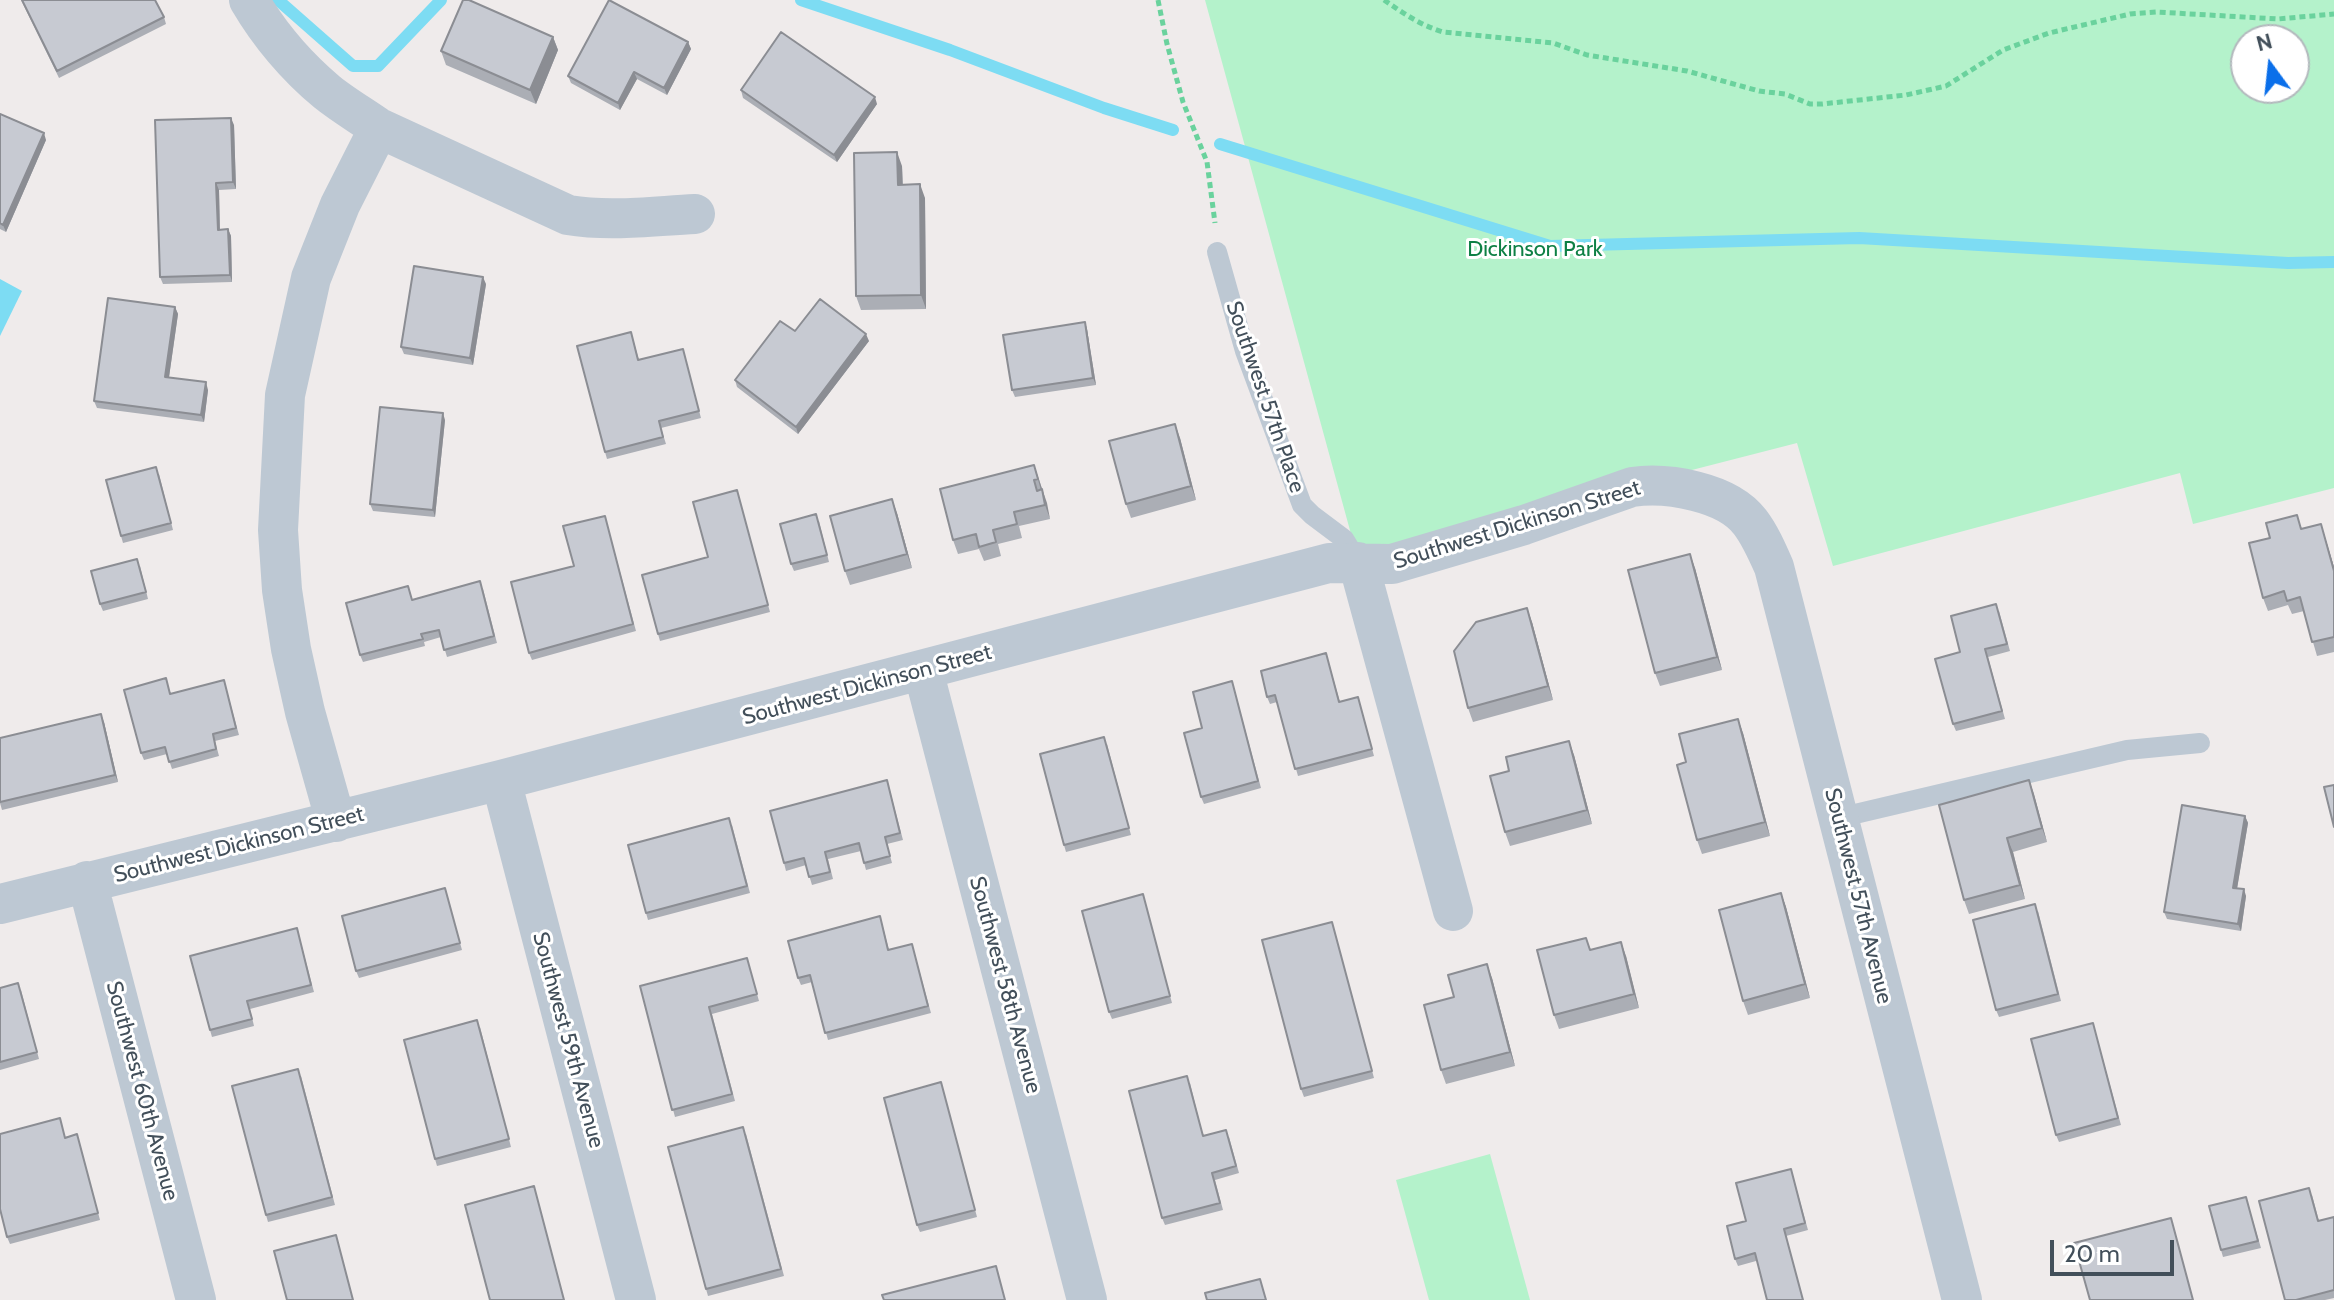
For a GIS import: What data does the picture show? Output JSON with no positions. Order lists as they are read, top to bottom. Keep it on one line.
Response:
{"streets":{"street":["Southwest 57th Place","Southwest Dickinson Street","Southwest 57th Avenue","Southwest 58th Avenue","Southwest 59th Avenue","Southwest 60th Avenue"]},"crossings":[["Southwest 57th Place","Southwest Dickinson Street"],["Southwest Dickinson Street","Southwest 57th Avenue"],["Southwest Dickinson Street","Southwest 58th Avenue"],["Southwest Dickinson Street","Southwest 59th Avenue"],["Southwest Dickinson Street","Southwest 60th Avenue"]],"parks":["Dickinson Park"],"scale_bar":"20 m","north":"top"}
